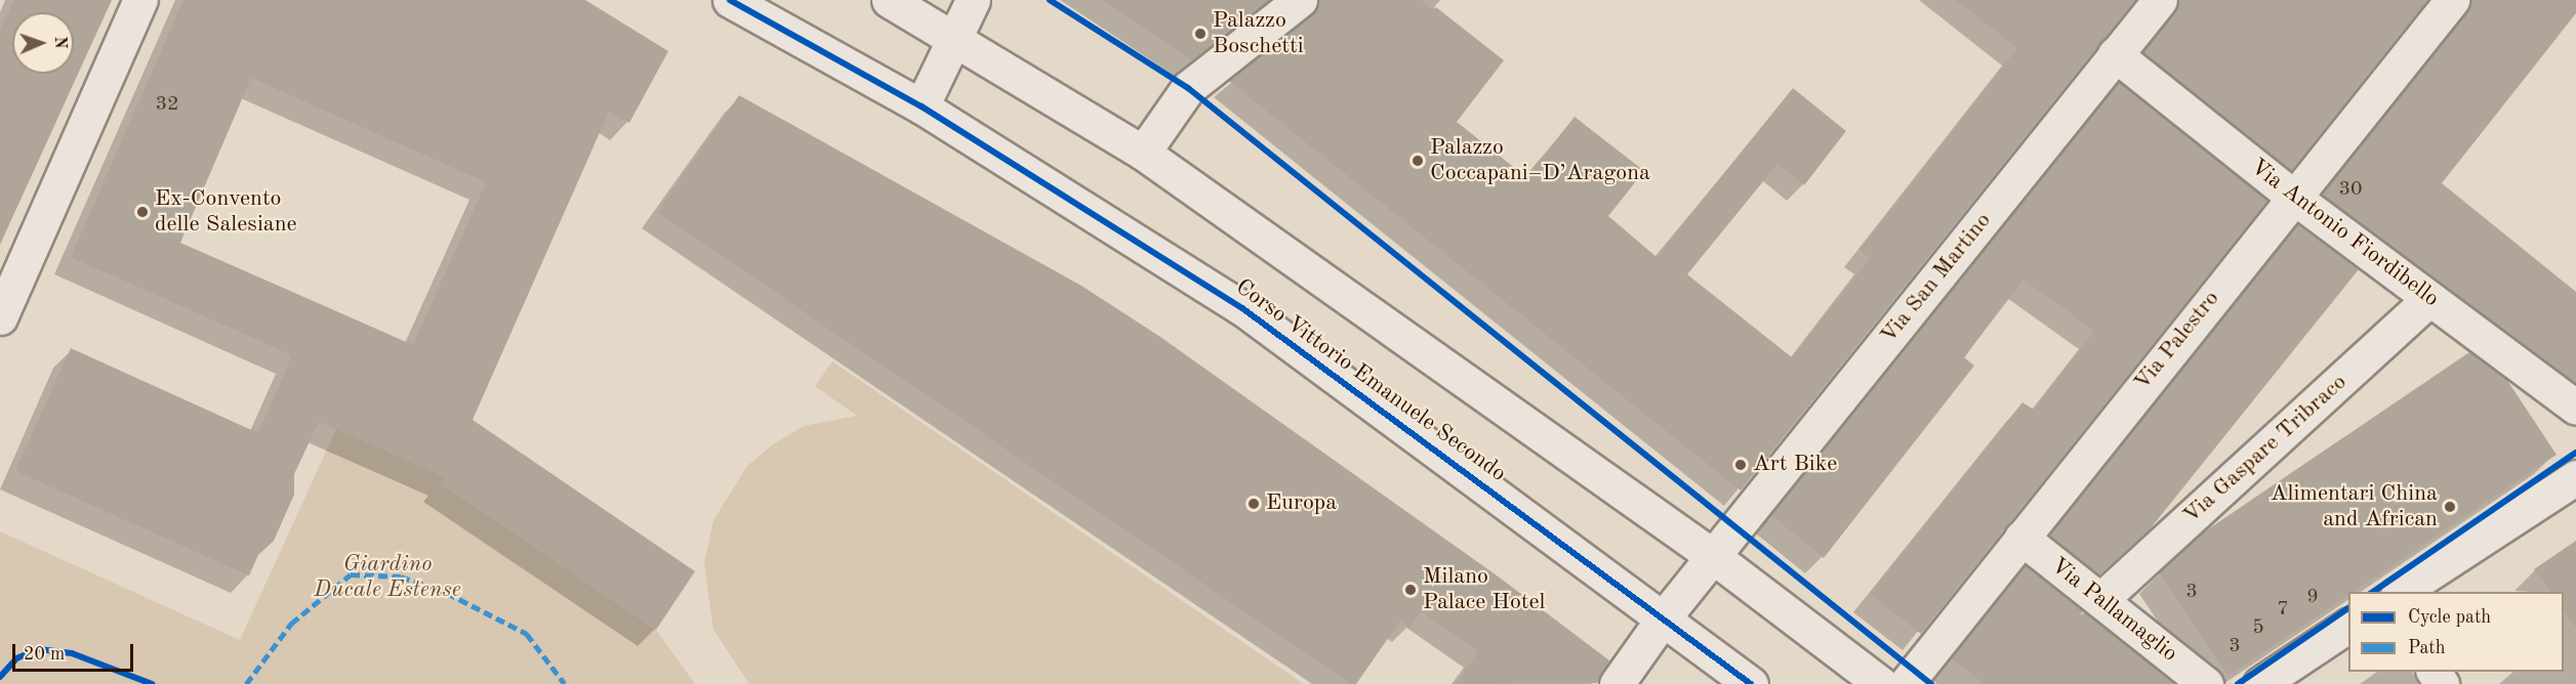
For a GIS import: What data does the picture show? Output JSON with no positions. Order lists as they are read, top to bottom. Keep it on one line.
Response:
{"streets":{"street":["Via Antonio Fiordibello","Via San Martino","Via Palestro","Corso Vittorio Emanuele Secondo","Via Gaspare Tribraco","Via Pallamaglio"]},"crossings":[["Via Antonio Fiordibello","Via San Martino"],["Via Antonio Fiordibello","Via Palestro"],["Via Antonio Fiordibello","Via Gaspare Tribraco"],["Via Palestro","Via Pallamaglio"],["Via Gaspare Tribraco","Via Pallamaglio"]],"parks":["Giardino Ducale Estense"],"places":["Palazzo Boschetti","Palazzo Coccapani–D’Aragona","Ex-Convento delle Salesiane","Art Bike","Europa","Alimentari China and African","Milano Palace Hotel"],"house_numbers":["32","30","3","9","7","5","3"],"legend":["Cycle path","Path"],"scale_bar":"20 m","north":"right"}
